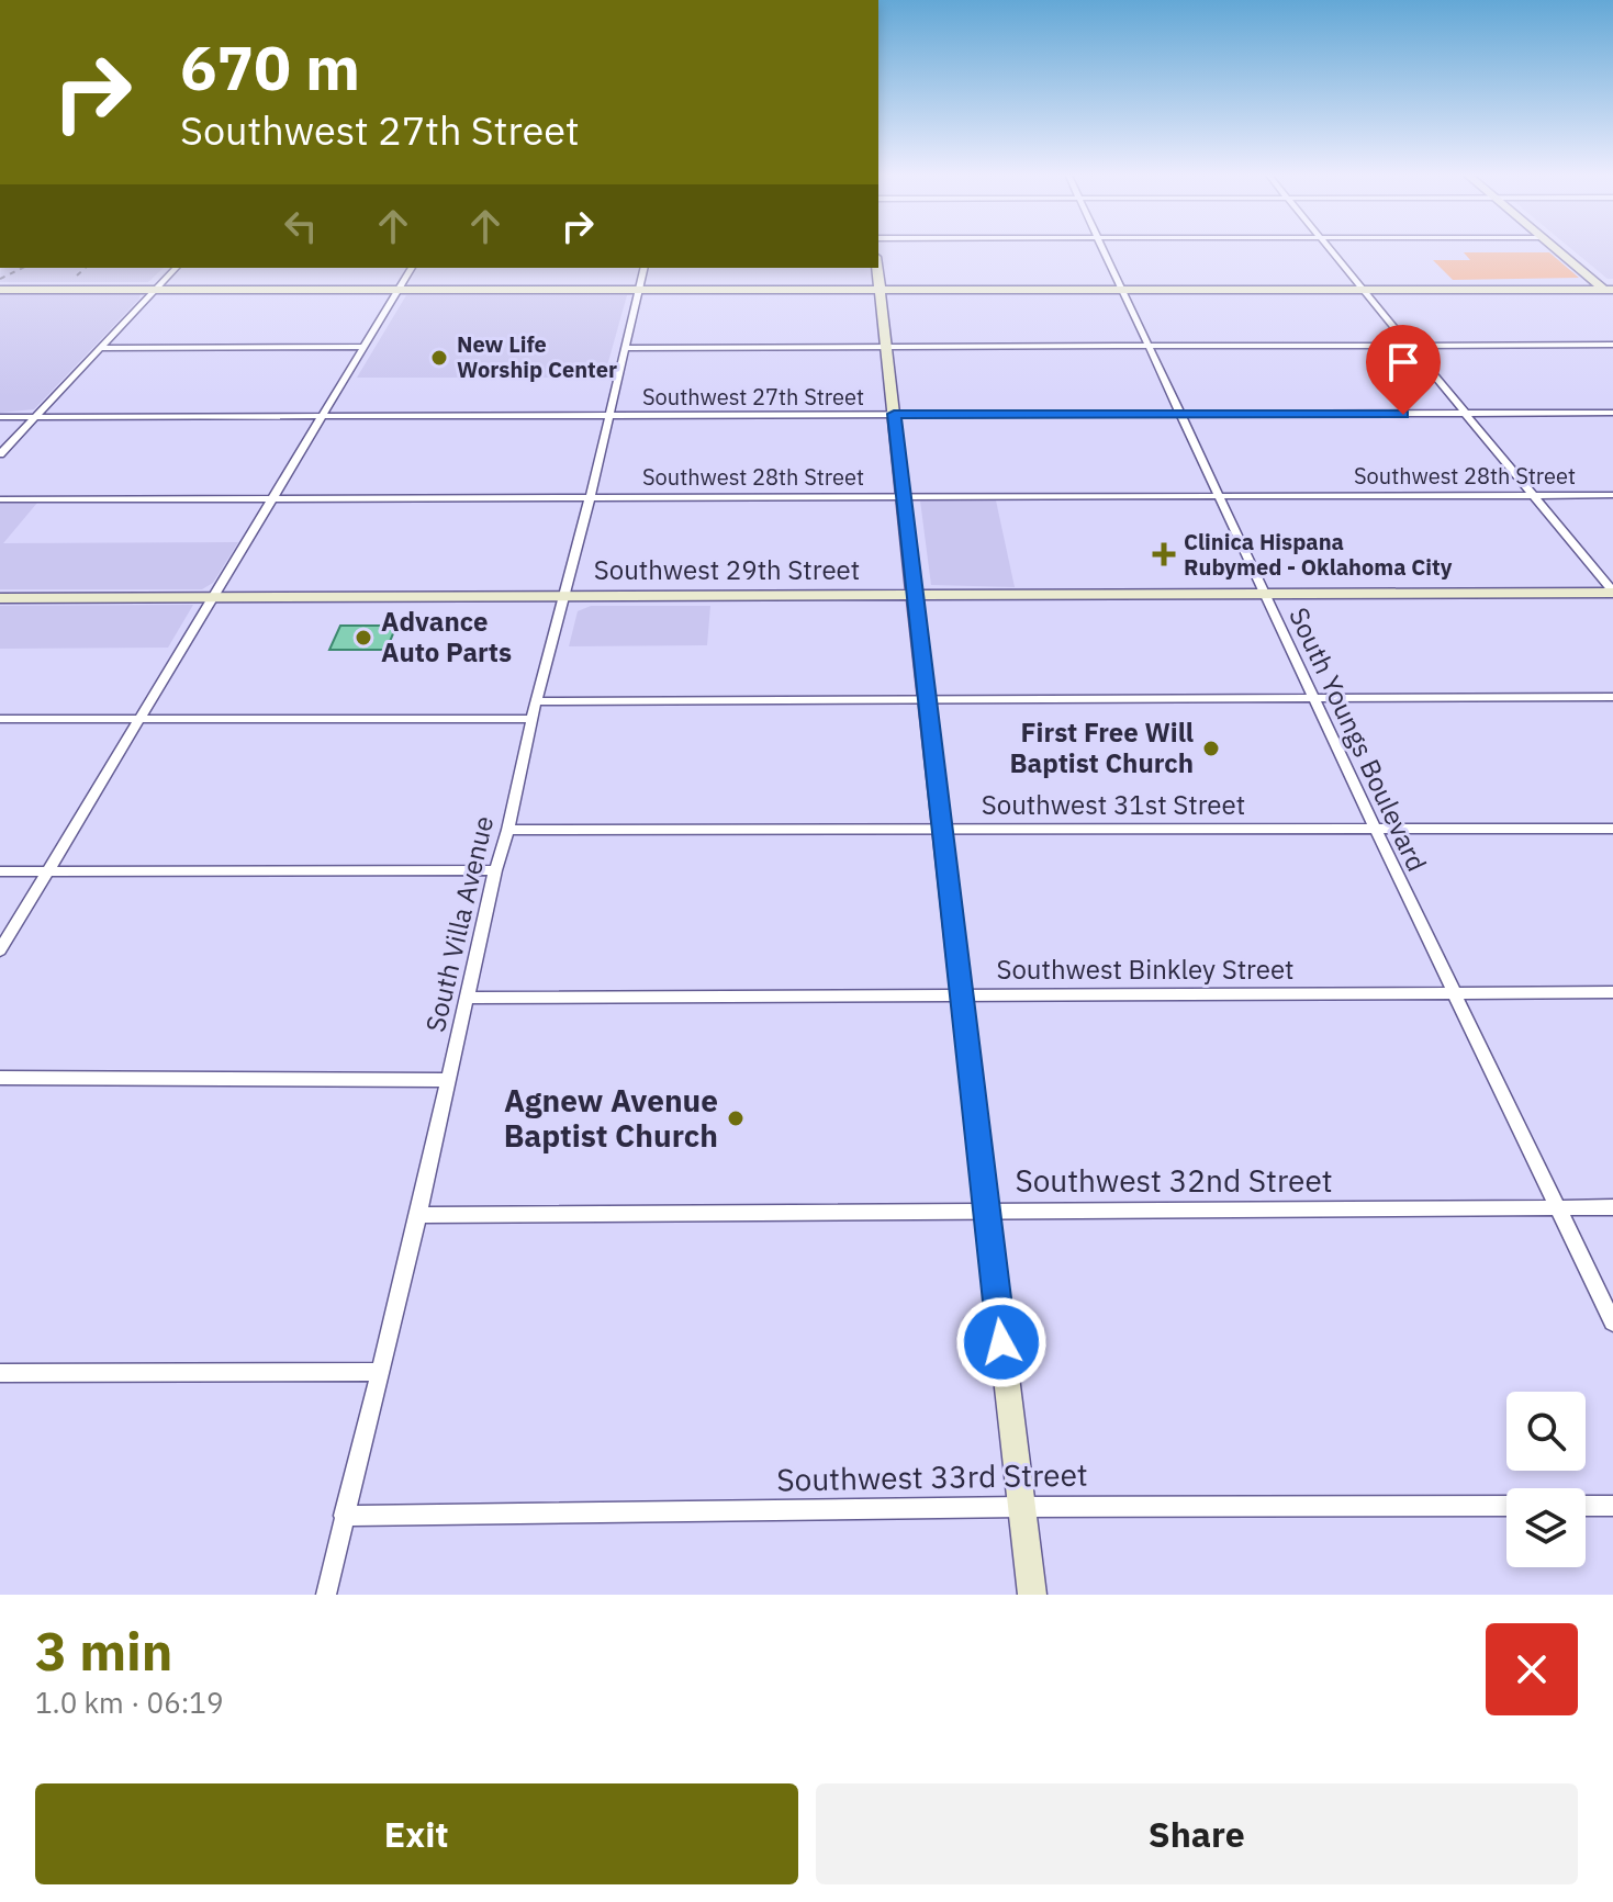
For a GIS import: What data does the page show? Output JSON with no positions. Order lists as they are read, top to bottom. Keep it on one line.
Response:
{"streets":{"street":["Southwest 27th Street","Southwest 28th Street","Southwest 29th Street","South Youngs Boulevard","Southwest 31st Street","South Villa Avenue","Southwest Binkley Street","Southwest 32nd Street","Southwest 33rd Street"]},"crossings":[["Southwest 27th Street","South Youngs Boulevard"],["Southwest 27th Street","South Villa Avenue"],["Southwest 28th Street","South Youngs Boulevard"],["Southwest 28th Street","South Villa Avenue"],["Southwest 29th Street","South Youngs Boulevard"],["Southwest 29th Street","South Villa Avenue"],["South Youngs Boulevard","Southwest 31st Street"],["South Youngs Boulevard","Southwest Binkley Street"],["South Youngs Boulevard","Southwest 32nd Street"],["Southwest 31st Street","South Villa Avenue"],["South Villa Avenue","Southwest Binkley Street"],["South Villa Avenue","Southwest 32nd Street"],["South Villa Avenue","Southwest 33rd Street"]],"places":{"other":["New Life Worship Center","Advance Auto Parts","First Free Will Baptist Church","Agnew Avenue Baptist Church"],"health":["Clinica Hispana Rubymed - Oklahoma City"]},"page":{"turn":["670 m","Southwest 27th Street"],"heading":["3 min","1.0 km · 06:19"],"buttons":["Exit","Share"]}}
